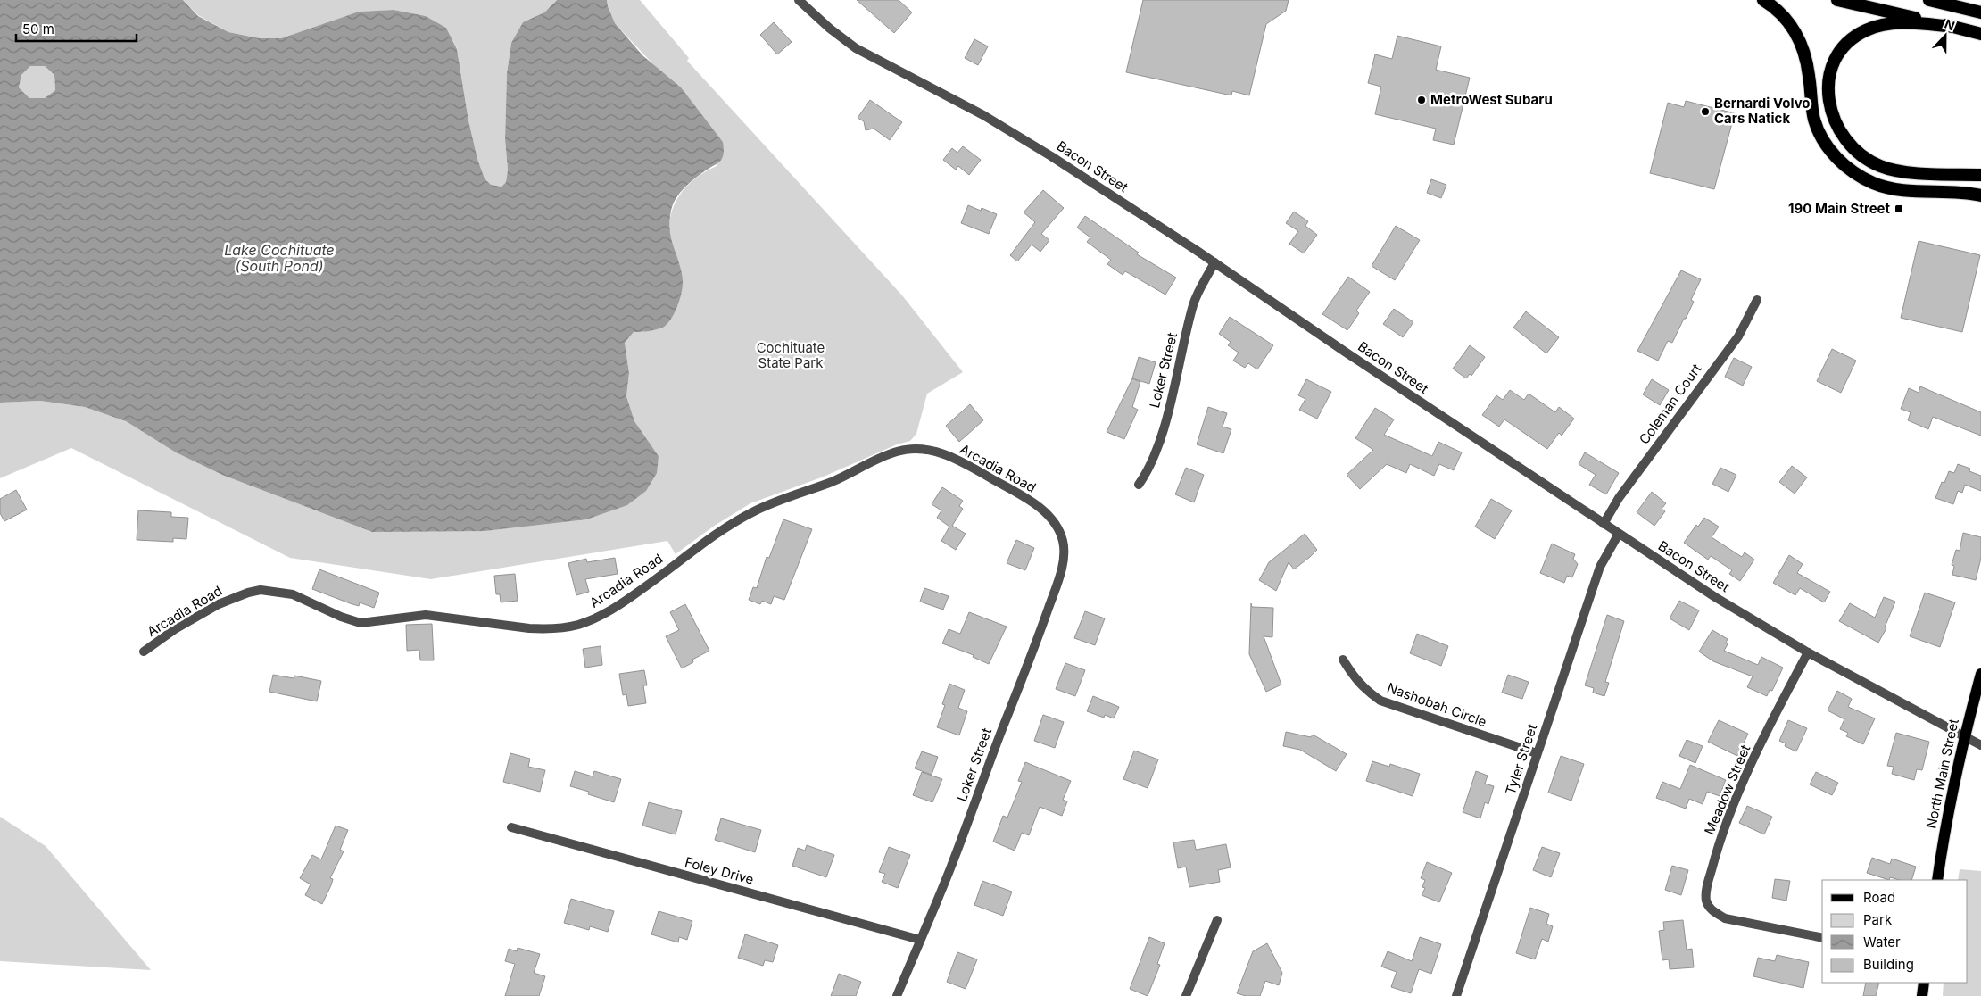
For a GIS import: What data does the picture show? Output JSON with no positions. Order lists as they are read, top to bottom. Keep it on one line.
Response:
{"streets":{"main road":["North Main Street"],"street":["Bacon Street","Loker Street","Coleman Court","Arcadia Road","Nashobah Circle","Tyler Street","Meadow Street","Foley Drive"]},"crossings":[["Bacon Street","Loker Street"],["Bacon Street","Coleman Court"],["Bacon Street","Tyler Street"],["Bacon Street","North Main Street"],["Bacon Street","Meadow Street"],["Loker Street","Arcadia Road"],["Loker Street","Foley Drive"],["Nashobah Circle","Tyler Street"]],"water":["Lake Cochituate (South Pond)"],"parks":["Cochituate State Park"],"places":{"other":["MetroWest Subaru","Bernardi Volvo Cars Natick"],"transit":["190 Main Street"]},"legend":["Road","Park","Water","Building"],"scale_bar":"50 m","north":"top"}
